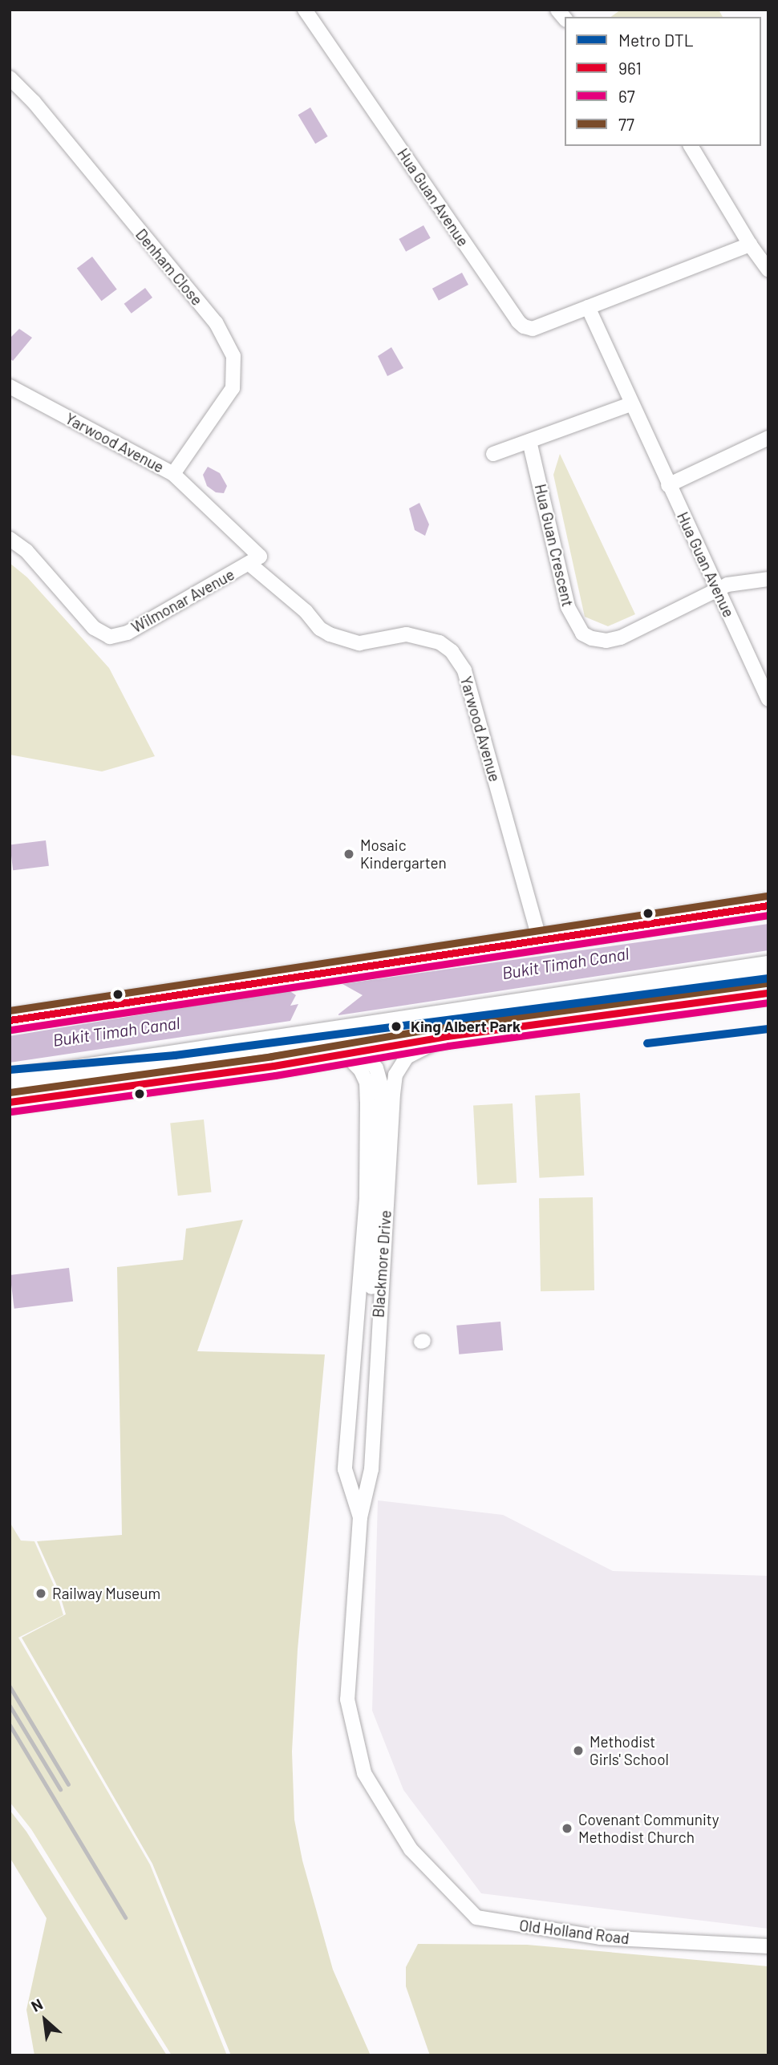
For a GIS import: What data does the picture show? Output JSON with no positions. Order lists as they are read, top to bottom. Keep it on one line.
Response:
{"streets":{"street":["Hua Guan Avenue","Denham Close","Yarwood Avenue","Hua Guan Crescent","Wilmonar Avenue","Blackmore Drive","Old Holland Road"]},"crossings":[["Hua Guan Avenue","Hua Guan Crescent"],["Denham Close","Yarwood Avenue"],["Yarwood Avenue","Wilmonar Avenue"],["Blackmore Drive","Old Holland Road"]],"water":["Bukit Timah Canal"],"places":["Mosaic Kindergarten","King Albert Park","Railway Museum","Methodist Girls' School","Covenant Community Methodist Church"],"lines":["transit line 77","transit line 961","transit line 67","metro line DTL"],"legend":["Metro DTL","961","67","77"],"north":"top left"}
